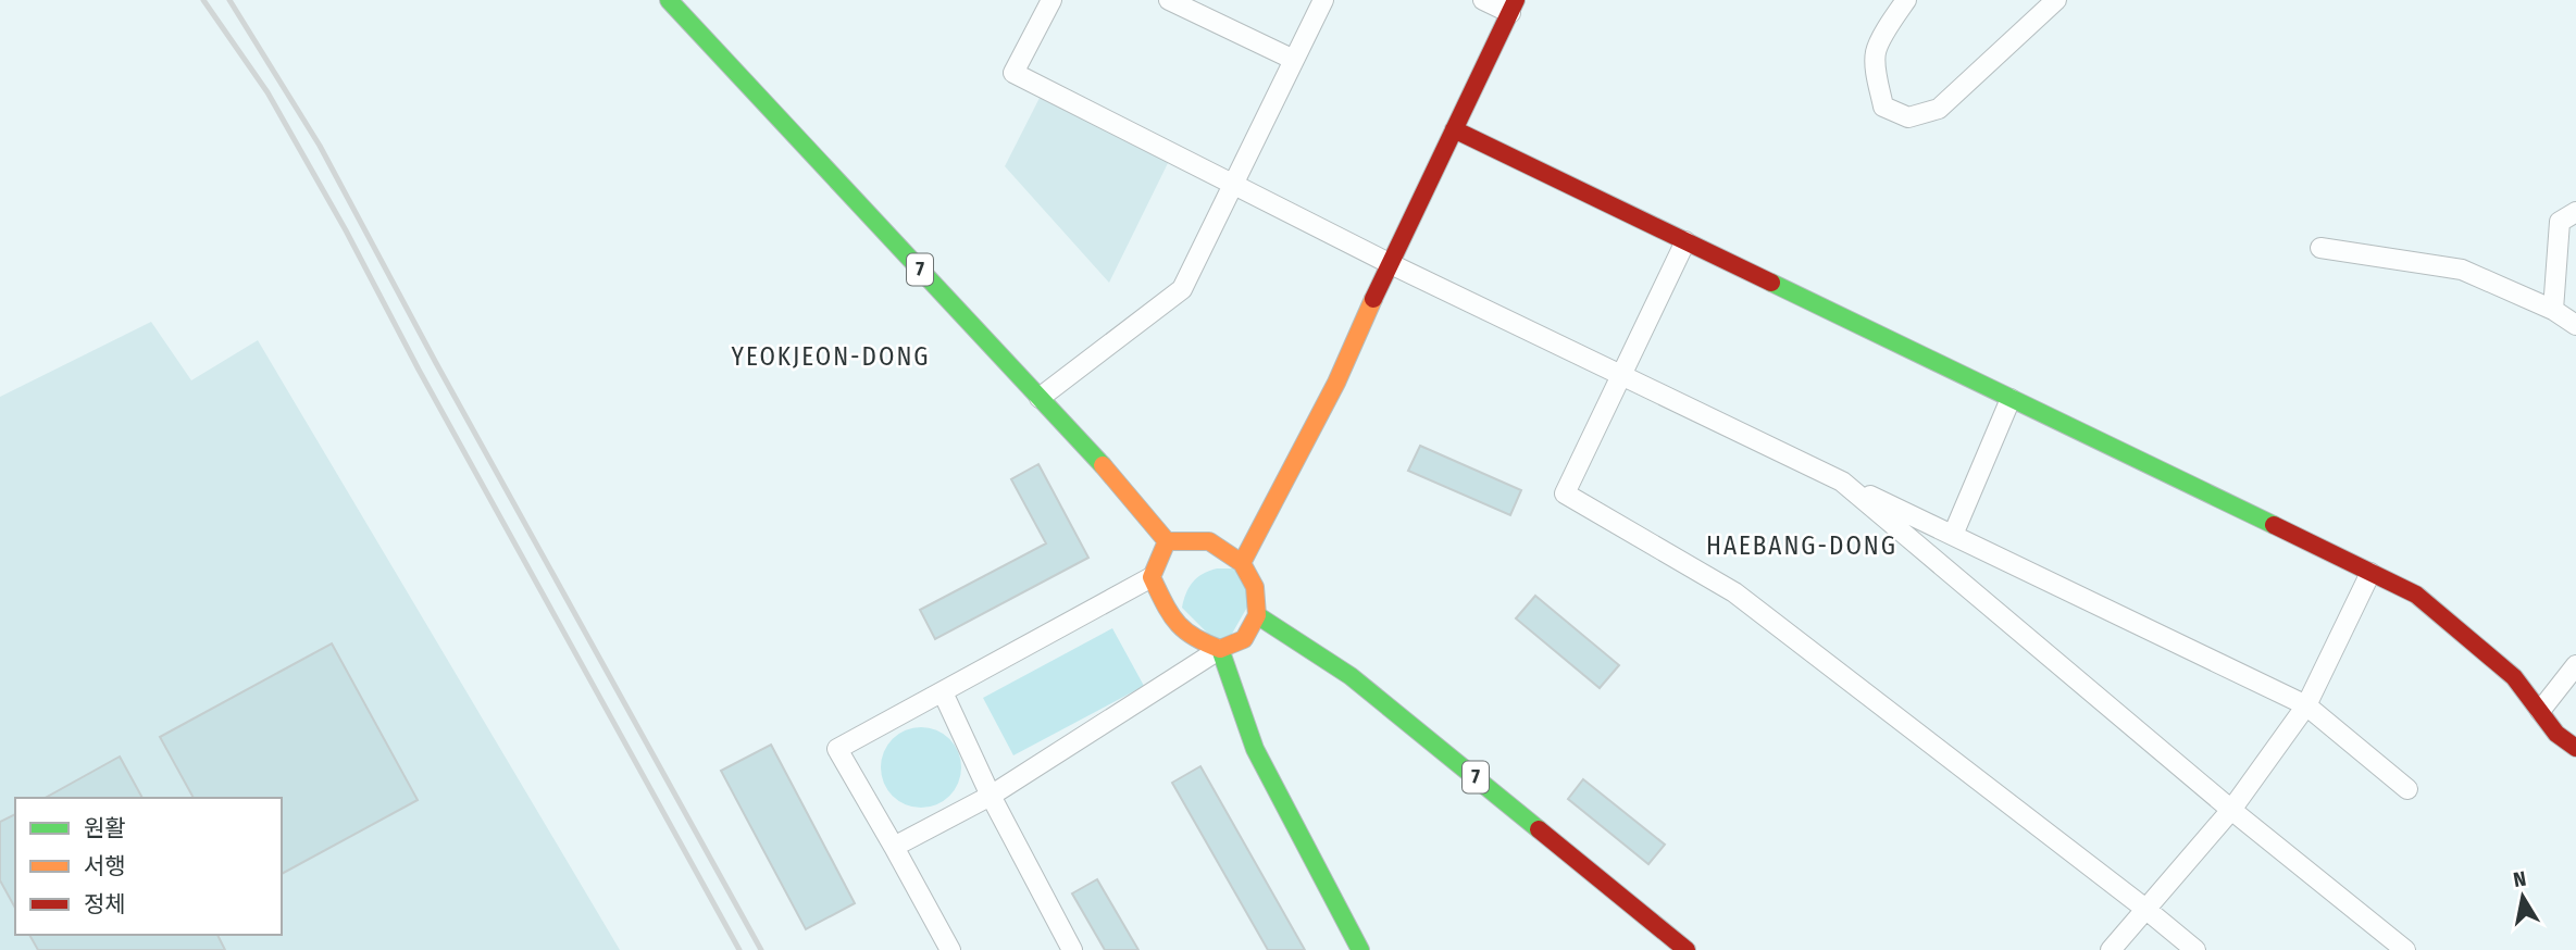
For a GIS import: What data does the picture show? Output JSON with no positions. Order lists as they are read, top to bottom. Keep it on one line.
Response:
{"streets":{"main road":["7"]},"districts":["YEOKJEON-DONG","HAEBANG-DONG"],"legend":["원활","서행","정체"],"north":"top"}
